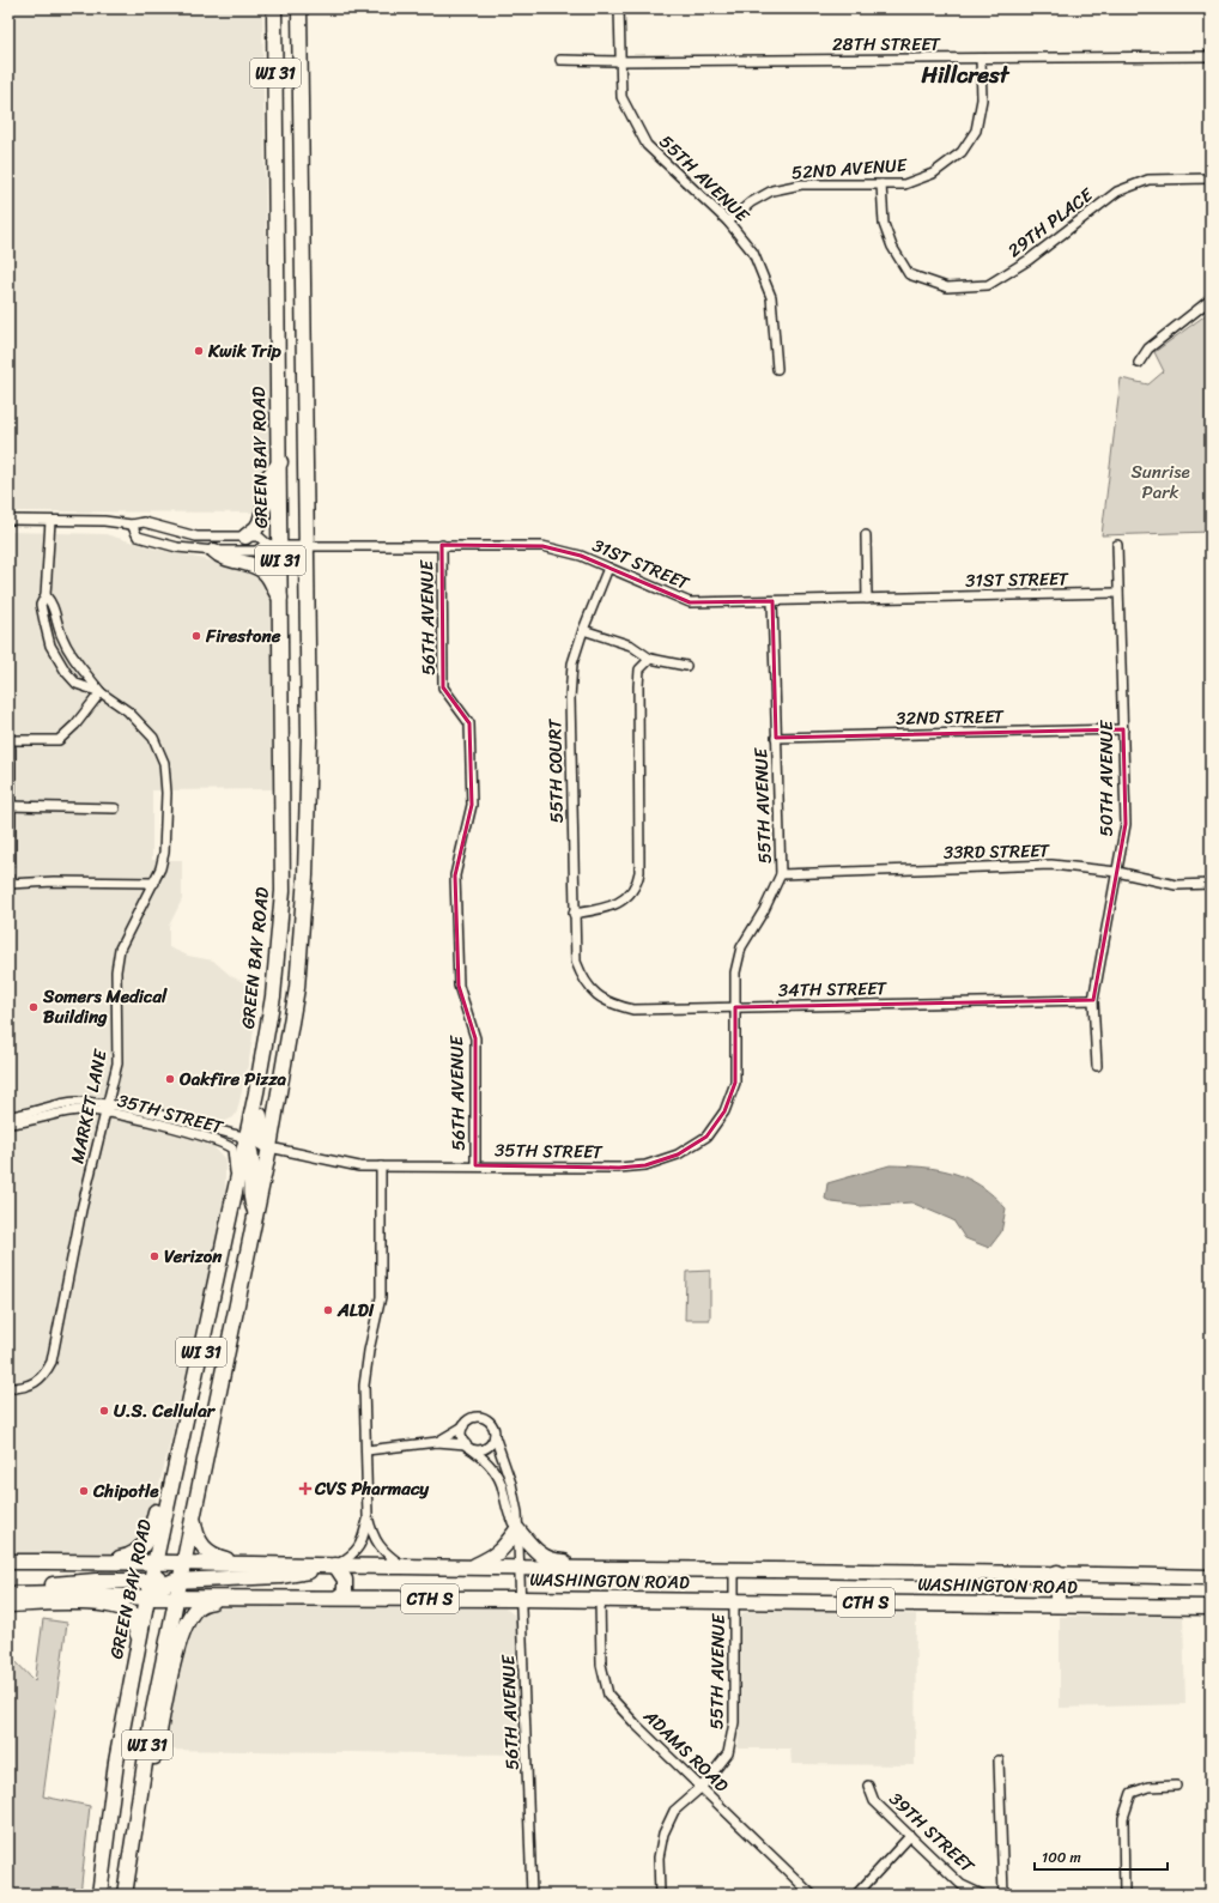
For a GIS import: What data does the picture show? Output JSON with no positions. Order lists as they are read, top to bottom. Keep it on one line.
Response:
{"streets":{"main road":["WI 31","GREEN BAY ROAD","WASHINGTON ROAD","CTH S"],"street":["28TH STREET","52ND AVENUE","55TH AVENUE","29TH PLACE","31ST STREET","56TH AVENUE","32ND STREET","55TH COURT","50TH AVENUE","33RD STREET","34TH STREET","MARKET LANE","35TH STREET","ADAMS ROAD","39TH STREET"]},"crossings":[["28TH STREET","52ND AVENUE"],["28TH STREET","55TH AVENUE"],["WI 31","31ST STREET"],["WI 31","35TH STREET"],["WI 31","WASHINGTON ROAD"],["52ND AVENUE","55TH AVENUE"],["52ND AVENUE","29TH PLACE"],["55TH AVENUE","31ST STREET"],["55TH AVENUE","32ND STREET"],["55TH AVENUE","33RD STREET"],["55TH AVENUE","34TH STREET"],["55TH AVENUE","35TH STREET"],["55TH AVENUE","WASHINGTON ROAD"],["55TH AVENUE","ADAMS ROAD"],["GREEN BAY ROAD","31ST STREET"],["GREEN BAY ROAD","35TH STREET"],["GREEN BAY ROAD","WASHINGTON ROAD"],["31ST STREET","56TH AVENUE"],["31ST STREET","55TH COURT"],["31ST STREET","50TH AVENUE"],["31ST STREET","MARKET LANE"],["56TH AVENUE","35TH STREET"],["56TH AVENUE","WASHINGTON ROAD"],["32ND STREET","50TH AVENUE"],["55TH COURT","34TH STREET"],["50TH AVENUE","33RD STREET"],["50TH AVENUE","34TH STREET"],["MARKET LANE","35TH STREET"],["WASHINGTON ROAD","ADAMS ROAD"]],"districts":["Hillcrest"],"parks":["Sunrise Park"],"places":{"other":["Kwik Trip","Firestone","Somers Medical Building","Oakfire Pizza","Verizon","ALDI","U.S. Cellular","Chipotle"],"health":["CVS Pharmacy"]},"scale_bar":"100 m"}
